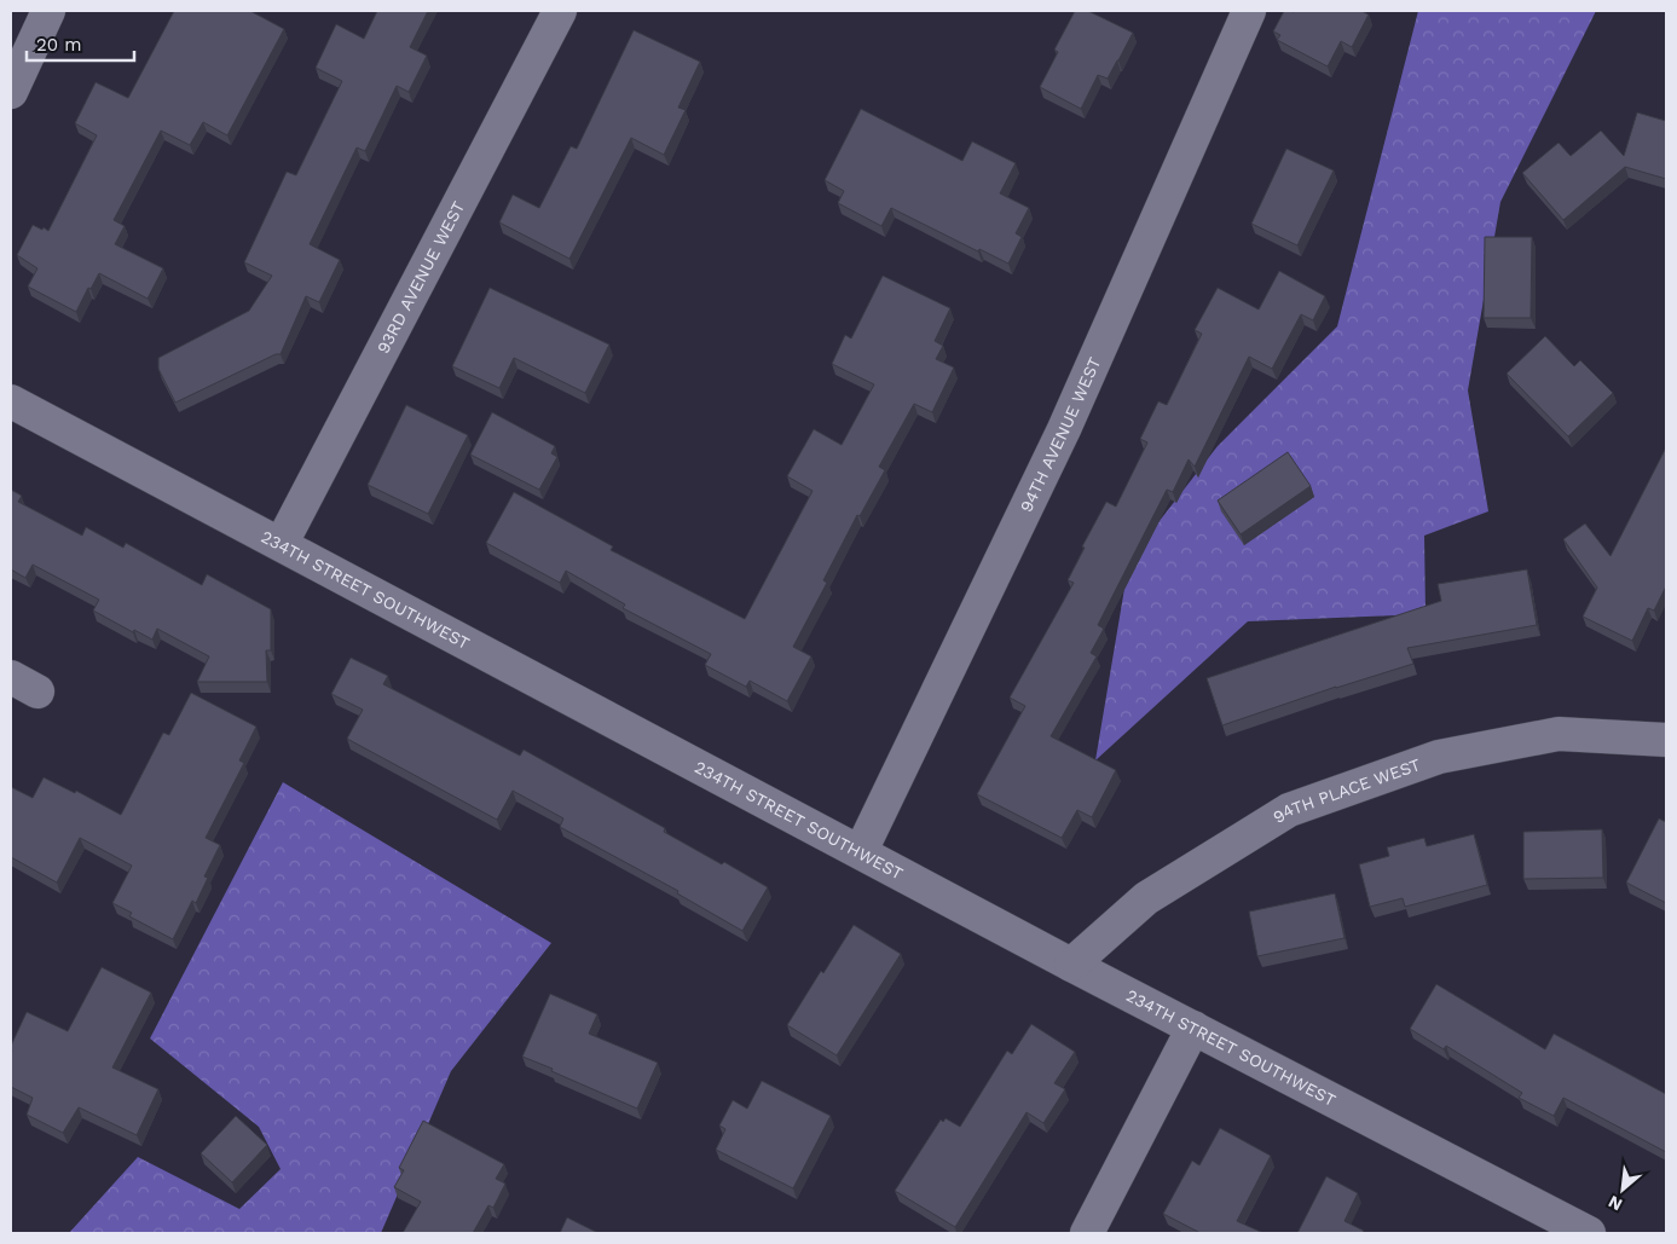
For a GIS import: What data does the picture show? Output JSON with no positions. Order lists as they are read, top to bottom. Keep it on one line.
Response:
{"streets":{"street":["93RD AVENUE WEST","94TH AVENUE WEST","234TH STREET SOUTHWEST","94TH PLACE WEST"]},"crossings":[["93RD AVENUE WEST","234TH STREET SOUTHWEST"],["94TH AVENUE WEST","234TH STREET SOUTHWEST"],["234TH STREET SOUTHWEST","94TH PLACE WEST"]],"scale_bar":"20 m","north":"bottom left"}
